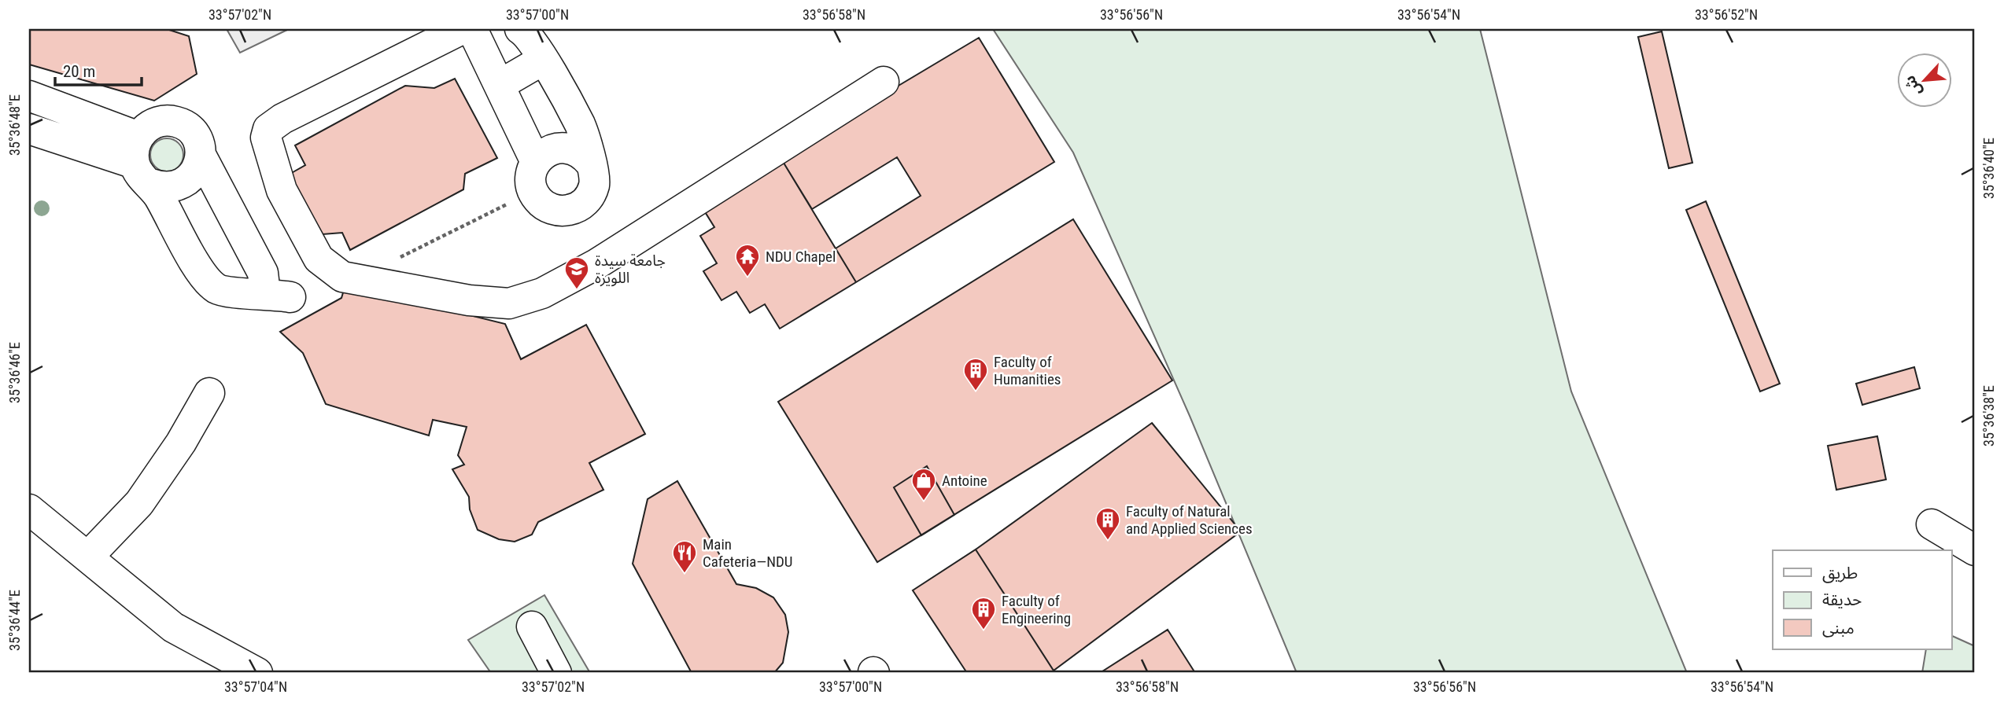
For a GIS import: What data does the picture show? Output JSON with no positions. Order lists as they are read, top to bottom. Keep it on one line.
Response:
{"places":{"temple":["NDU Chapel"],"school or university":["جامعة سيدة اللويزة"],"building":["Faculty of Humanities","Faculty of Natural and Applied Sciences","Faculty of Engineering"],"shop":["Antoine"],"restaurant":["Main Cafeteria—NDU"]},"legend":["طريق","حديقة","مبنى"],"scale_bar":"20 m","north":"bottom left","coordinates":["33°57'02\"N","33°57'00\"N","33°56'58\"N","33°56'56\"N","33°56'54\"N","33°56'52\"N","35°36'48\"E","35°36'40\"E","35°36'46\"E","35°36'38\"E","35°36'44\"E","33°57'04\"N"]}
